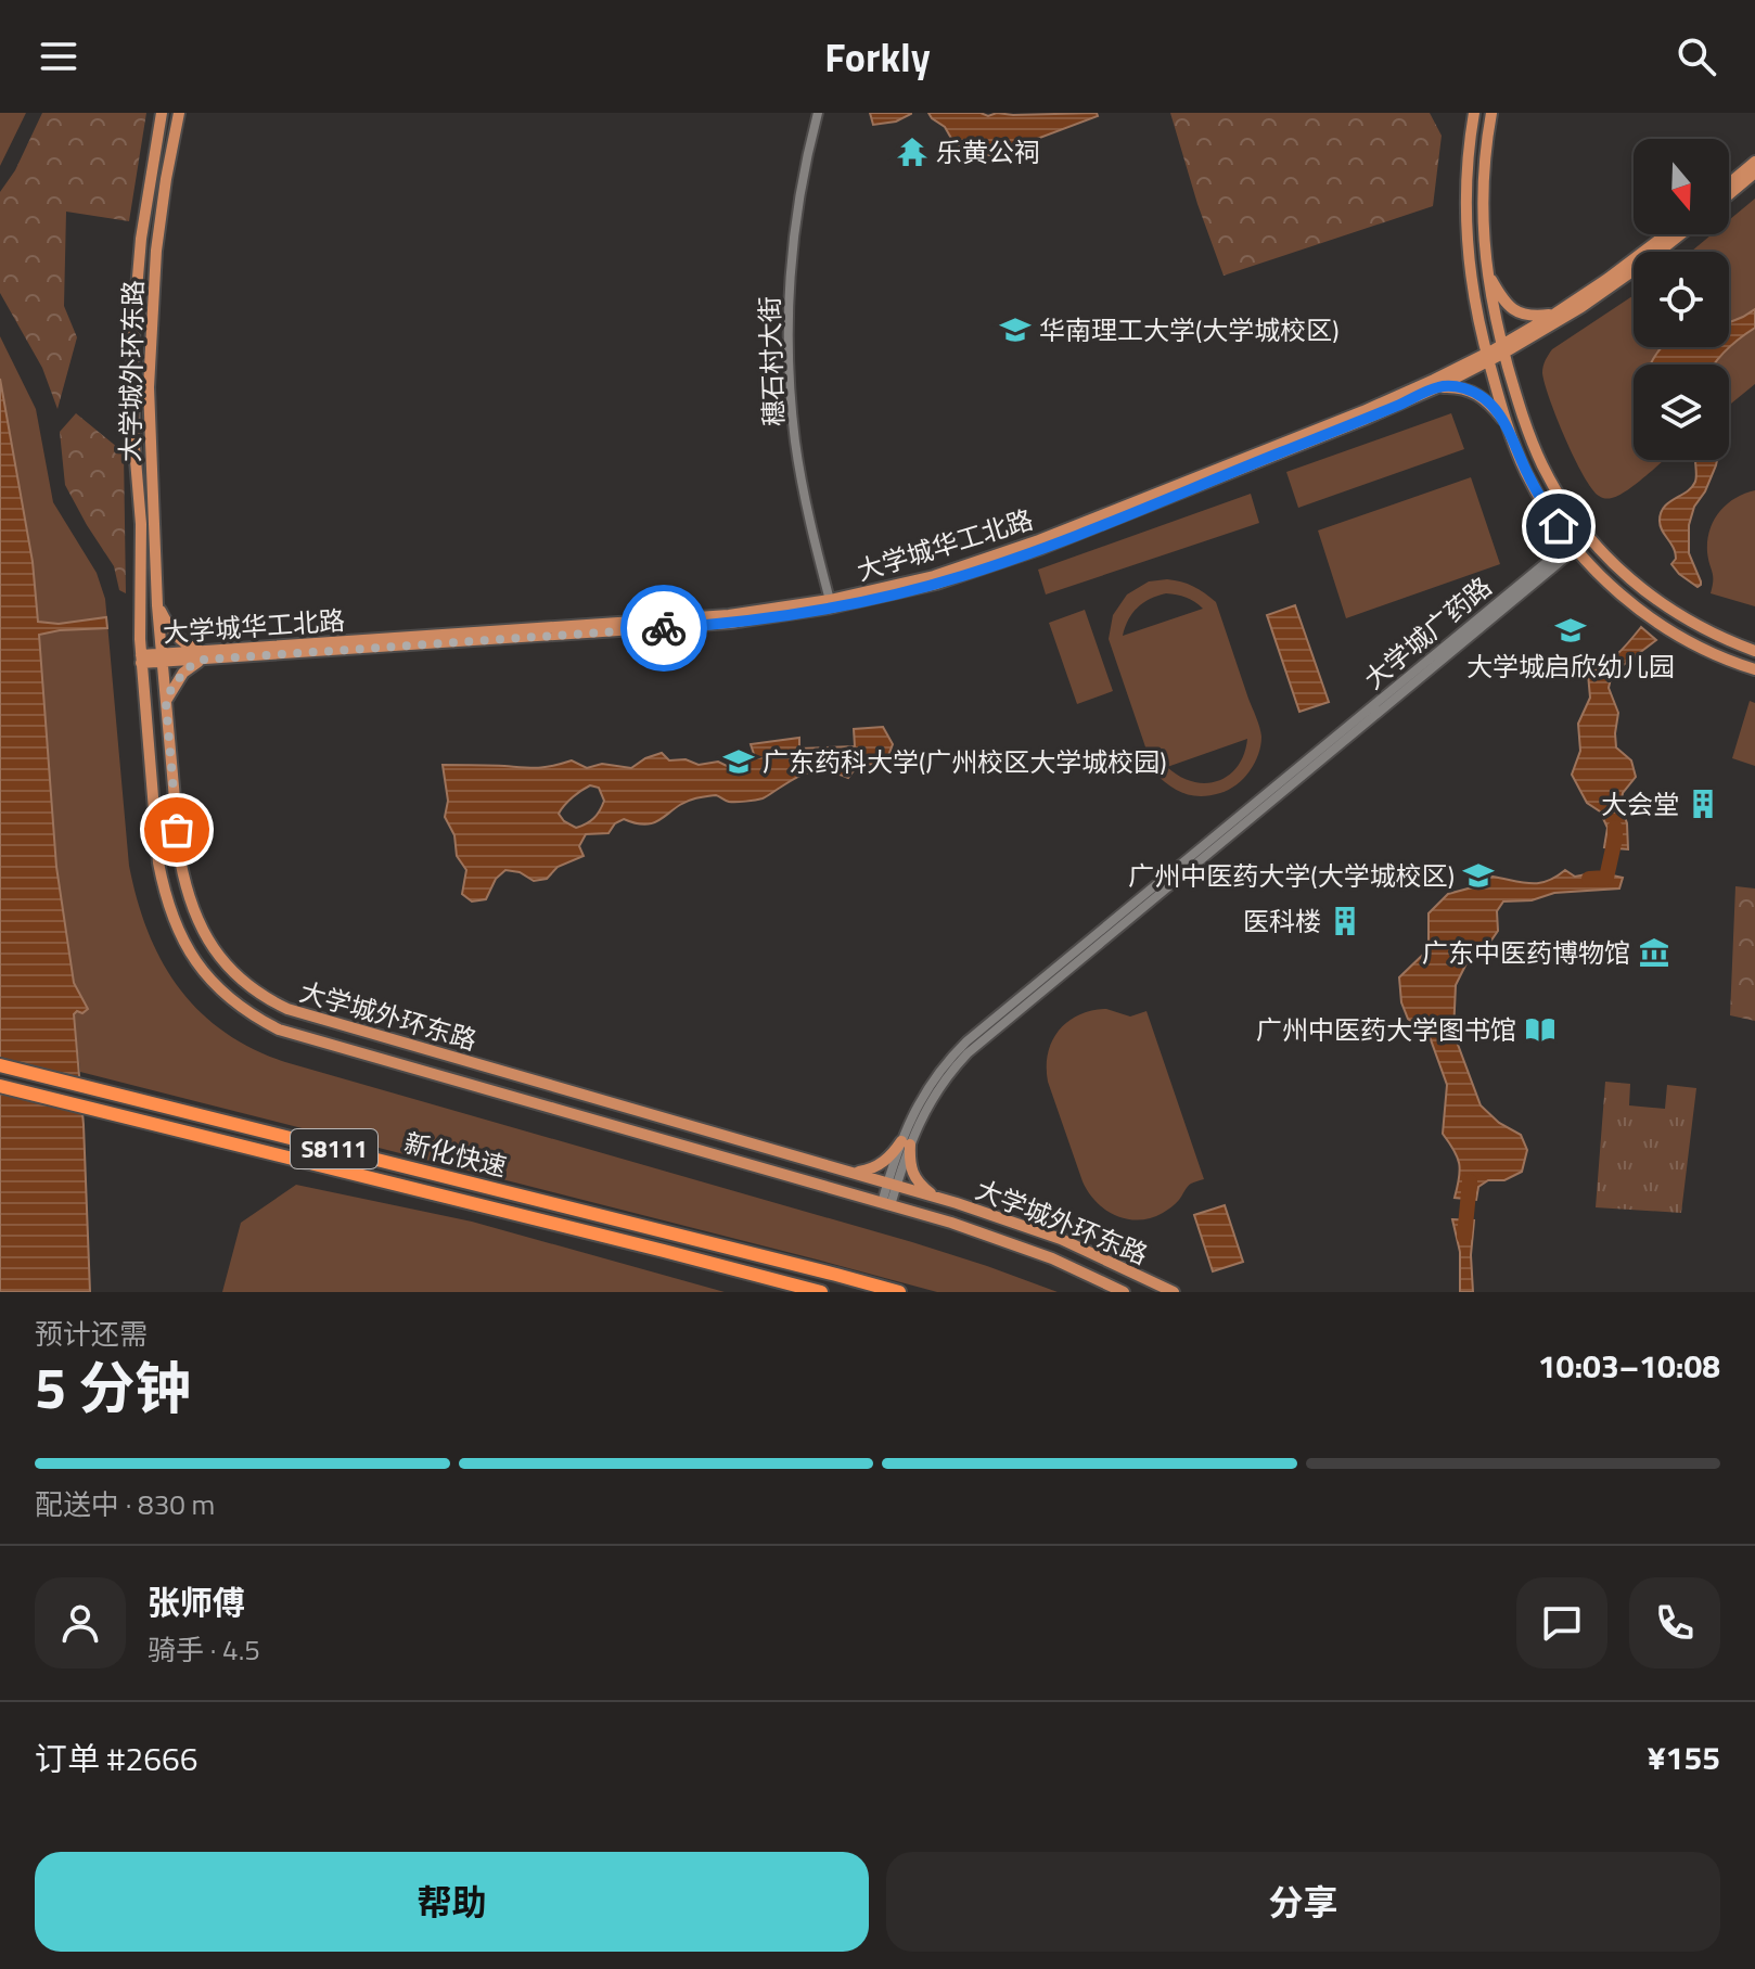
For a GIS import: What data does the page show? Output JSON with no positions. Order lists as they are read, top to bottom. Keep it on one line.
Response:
{"streets":{"highway":["S8111","新化快速"],"main road":["大学城外环东路","大学城华工北路"],"street":["穗石村大街","大学城广药路"]},"crossings":[["穗石村大街","大学城华工北路"],["大学城外环东路","大学城华工北路"],["大学城外环东路","大学城广药路"]],"places":{"temple":["乐黄公祠"],"school or university":["华南理工大学(大学城校区)","大学城启欣幼儿园","广东药科大学(广州校区大学城校园)","广州中医药大学(大学城校区)"],"building":["大会堂","医科楼"],"museum":["广东中医药博物馆"],"library":["广州中医药大学图书馆"]},"north":"bottom","page":{"header":"Forkly","heading":["5 分钟","预计还需","10:03–10:08"],"panel":["张师傅","骑手 · 4.5","订单 #2666","¥155"],"bar":"配送中 · 830 m","buttons":["帮助","分享"]}}
